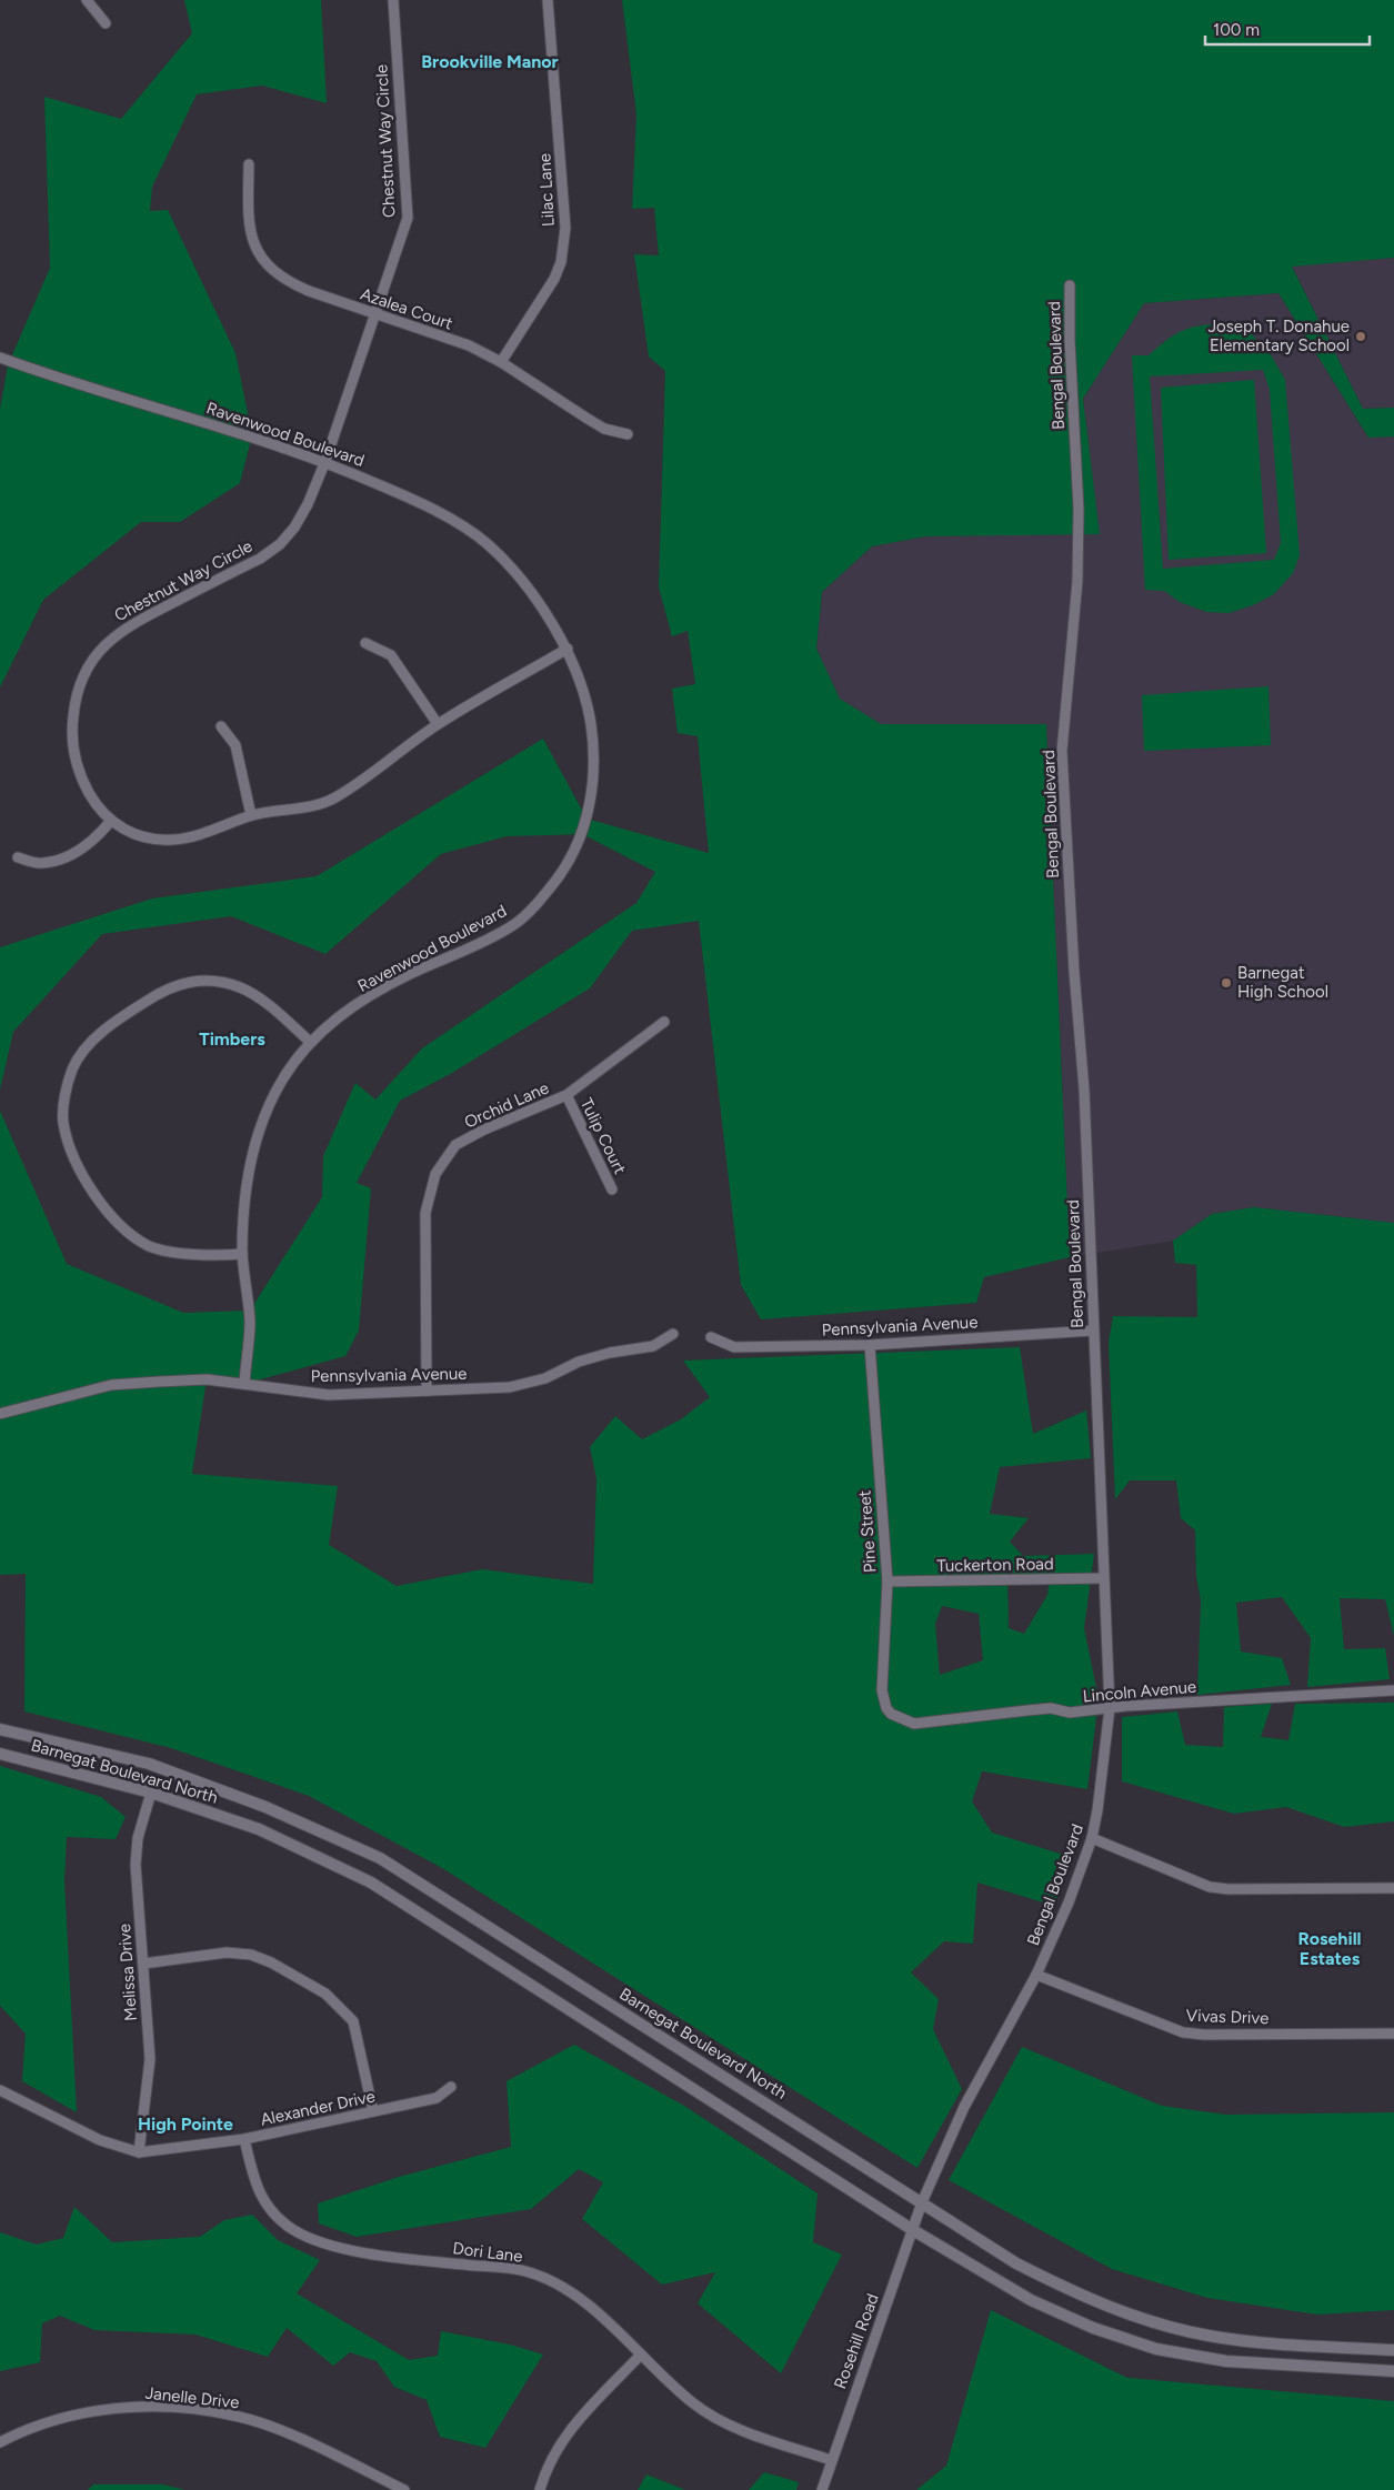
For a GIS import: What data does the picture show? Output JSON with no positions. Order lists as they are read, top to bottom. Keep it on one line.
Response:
{"streets":{"street":["Chestnut Way Circle","Lilac Lane","Azalea Court","Bengal Boulevard","Ravenwood Boulevard","Orchid Lane","Tulip Court","Pennsylvania Avenue","Pine Street","Tuckerton Road","Lincoln Avenue","Barnegat Boulevard North","Melissa Drive","Vivas Drive","Alexander Drive","Dori Lane","Rosehill Road","Janelle Drive"]},"crossings":[["Chestnut Way Circle","Azalea Court"],["Chestnut Way Circle","Ravenwood Boulevard"],["Lilac Lane","Azalea Court"],["Bengal Boulevard","Pennsylvania Avenue"],["Bengal Boulevard","Tuckerton Road"],["Bengal Boulevard","Lincoln Avenue"],["Bengal Boulevard","Barnegat Boulevard North"],["Bengal Boulevard","Vivas Drive"],["Bengal Boulevard","Rosehill Road"],["Ravenwood Boulevard","Pennsylvania Avenue"],["Orchid Lane","Tulip Court"],["Orchid Lane","Pennsylvania Avenue"],["Pennsylvania Avenue","Pine Street"],["Pine Street","Tuckerton Road"],["Pine Street","Lincoln Avenue"],["Barnegat Boulevard North","Melissa Drive"],["Barnegat Boulevard North","Rosehill Road"],["Melissa Drive","Alexander Drive"],["Alexander Drive","Dori Lane"],["Dori Lane","Rosehill Road"]],"districts":["Brookville Manor","Timbers","Rosehill Estates","High Pointe"],"places":["Joseph T. Donahue Elementary School","Barnegat High School"],"scale_bar":"100 m"}
